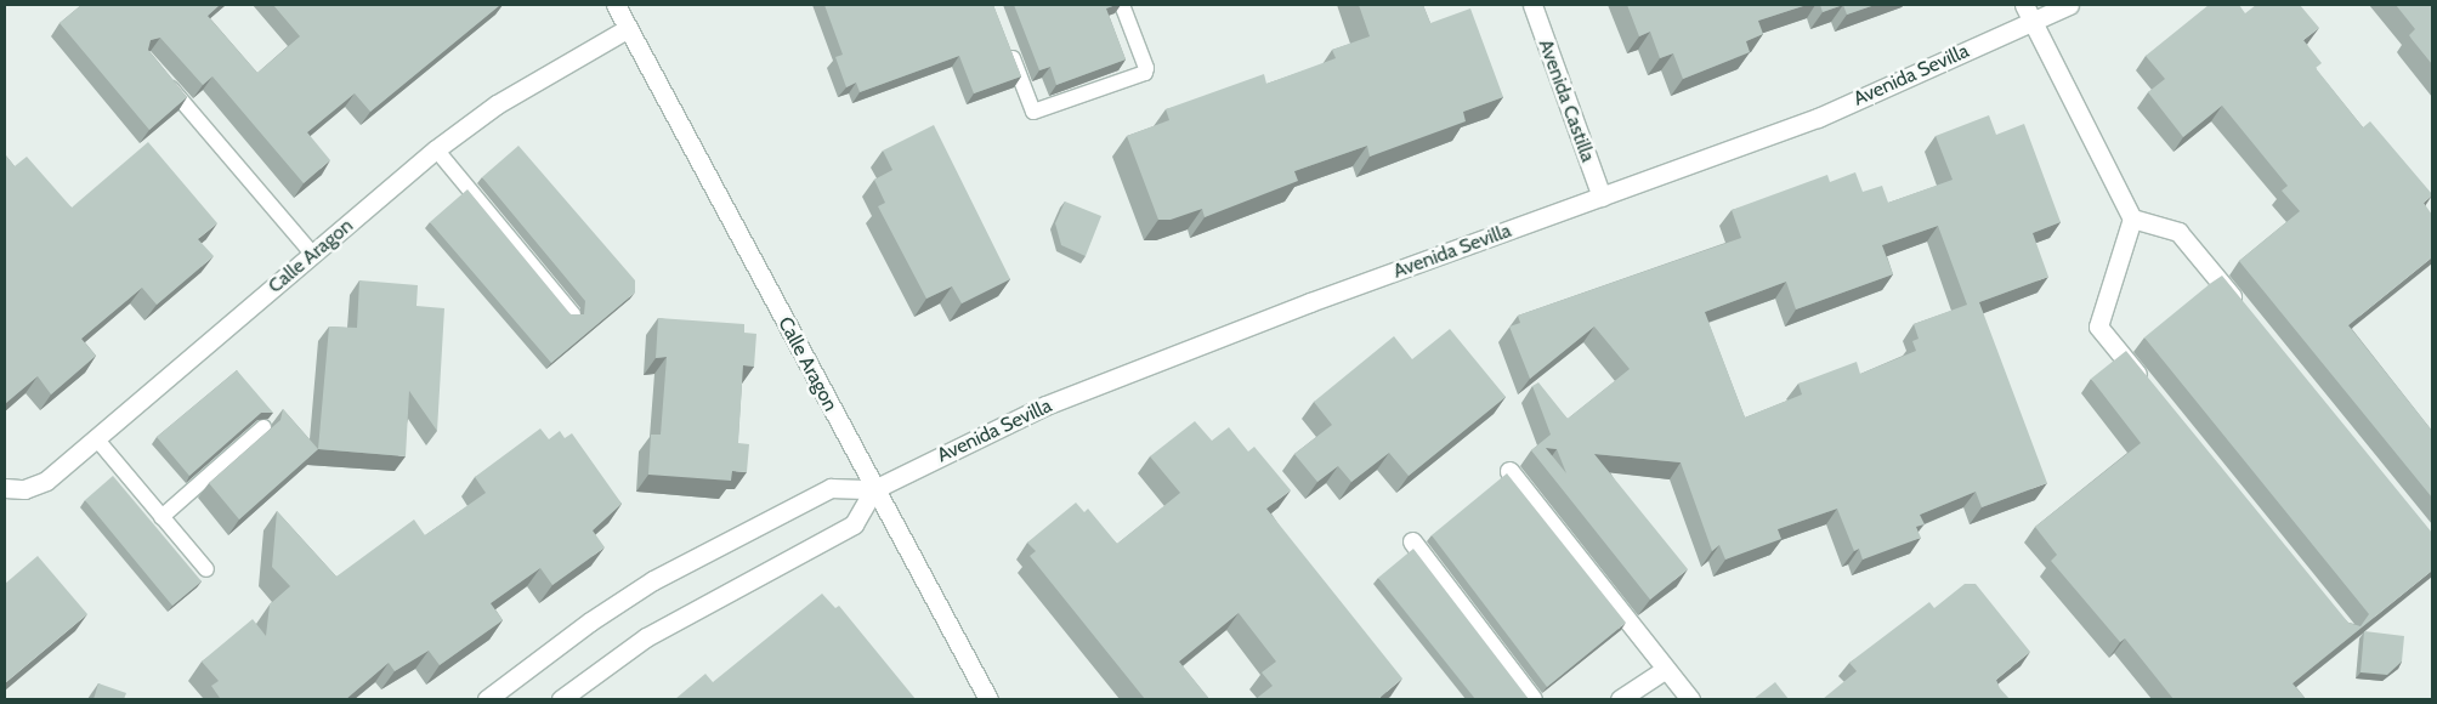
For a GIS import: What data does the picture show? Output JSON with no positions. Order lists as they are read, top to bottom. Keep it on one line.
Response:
{"streets":{"street":["Avenida Sevilla","Avenida Castilla","Calle Aragon"]},"crossings":[["Avenida Sevilla","Avenida Castilla"],["Avenida Sevilla","Calle Aragon"]]}
